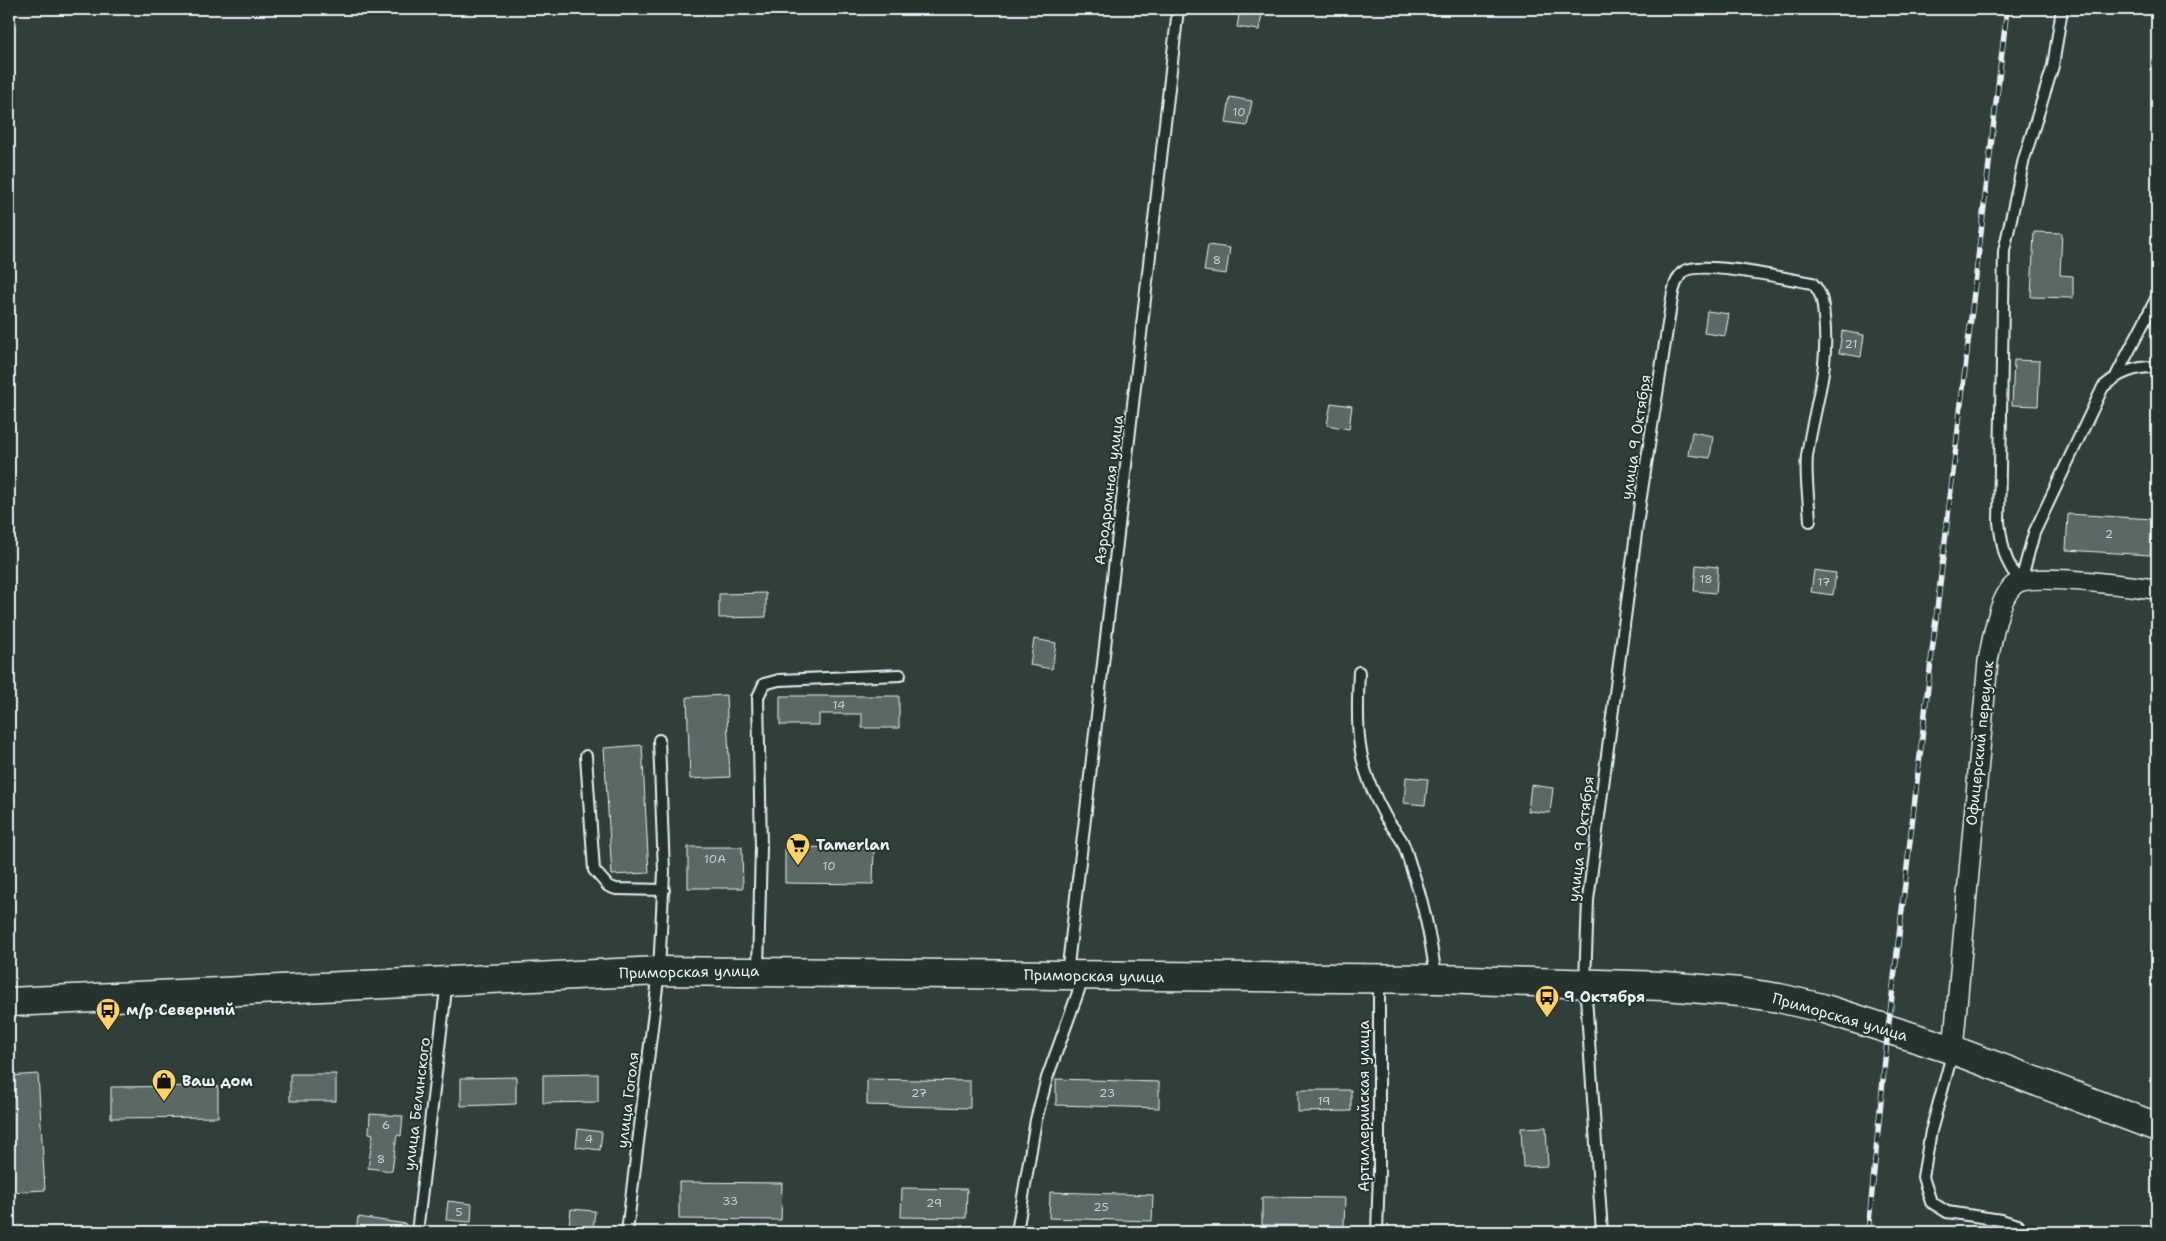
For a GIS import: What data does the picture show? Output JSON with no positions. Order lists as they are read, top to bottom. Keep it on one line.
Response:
{"streets":{"main road":["Приморская улица"],"street":["Офицерский переулок"],"lane":["улица 9 Октября","Аэродромная улица","улица Гоголя","улица Белинского","Артиллерийская улица"]},"crossings":[["улица 9 Октября","Приморская улица"],["Аэродромная улица","Приморская улица"],["Офицерский переулок","Приморская улица"],["Приморская улица","улица Гоголя"],["Приморская улица","улица Белинского"],["Приморская улица","Артиллерийская улица"]],"places":{"supermarket":["Tamerlan"],"bus stop":["9 Октября","м/р Северный"],"shop":["Ваш дом"]},"house_numbers":["10","8","21","2","18","17","14","10А","10","27","23","19","6","4","8","33","29","25","5"]}
